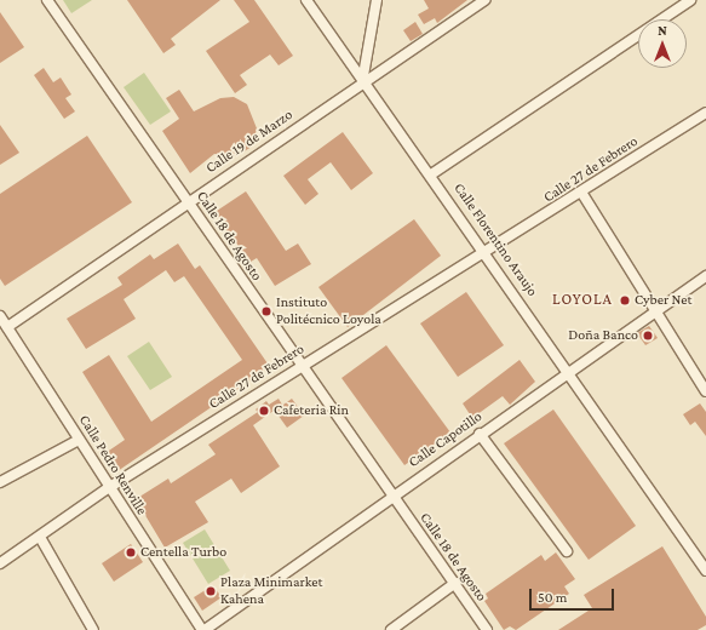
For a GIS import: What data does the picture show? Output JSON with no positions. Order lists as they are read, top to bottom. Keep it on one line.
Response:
{"streets":{"street":["Calle 19 de Marzo","Calle 27 de Febrero","Calle 18 de Agosto","Calle Florentino Araujo","Calle Capotillo","Calle Pedro Renville"]},"crossings":[["Calle 19 de Marzo","Calle 18 de Agosto"],["Calle 19 de Marzo","Calle Florentino Araujo"],["Calle 19 de Marzo","Calle Pedro Renville"],["Calle 27 de Febrero","Calle 18 de Agosto"],["Calle 27 de Febrero","Calle Florentino Araujo"],["Calle 27 de Febrero","Calle Pedro Renville"],["Calle 18 de Agosto","Calle Capotillo"],["Calle Florentino Araujo","Calle Capotillo"],["Calle Capotillo","Calle Pedro Renville"]],"districts":["LOYOLA"],"places":["Cyber Net","Instituto Politécnico Loyola","Doña Banco","Cafeteria Rin","Centella Turbo","Plaza Minimarket Kahena"],"scale_bar":"50 m","north":"top"}
